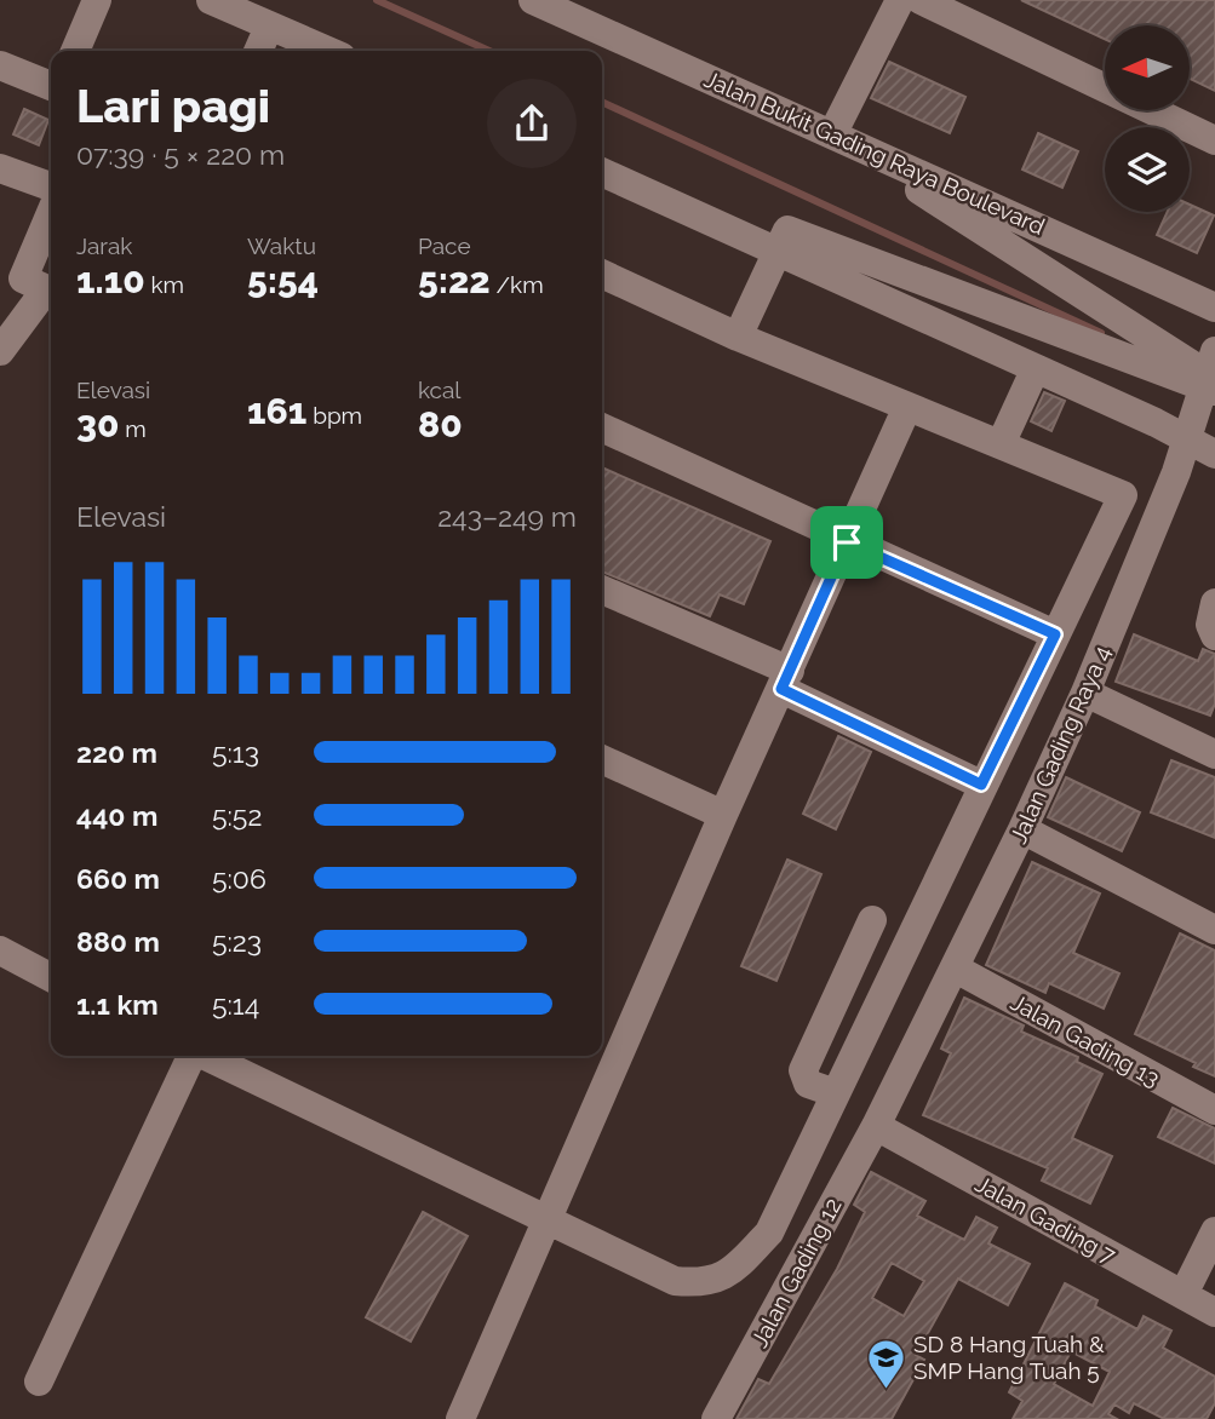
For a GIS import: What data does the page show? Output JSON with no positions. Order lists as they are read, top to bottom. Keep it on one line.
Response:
{"streets":{"street":["Jalan Bukit Gading Raya Boulevard","Jalan Gading Raya 4","Jalan Gading 13","Jalan Gading 7","Jalan Gading 12"]},"crossings":[["Jalan Gading Raya 4","Jalan Gading 13"],["Jalan Gading Raya 4","Jalan Gading 7"],["Jalan Gading Raya 4","Jalan Gading 12"],["Jalan Gading 7","Jalan Gading 12"]],"places":{"school or university":["SD 8 Hang Tuah & SMP Hang Tuah 5"]},"north":"left","page":{"heading":["Lari pagi","07:39 · 5 × 220 m"],"stats":[["Jarak","1.10 km"],["Waktu","5:54"],["Pace","5:22 /km"],["Elevasi","30 m"],["161 bpm"],["kcal","80"]],"chart":["Elevasi","243–249 m"],"list":[{"name":"220 m","note":"5:13"},{"name":"440 m","note":"5:52"},{"name":"660 m","note":"5:06"},{"name":"880 m","note":"5:23"},{"name":"1.1 km","note":"5:14"}]}}
